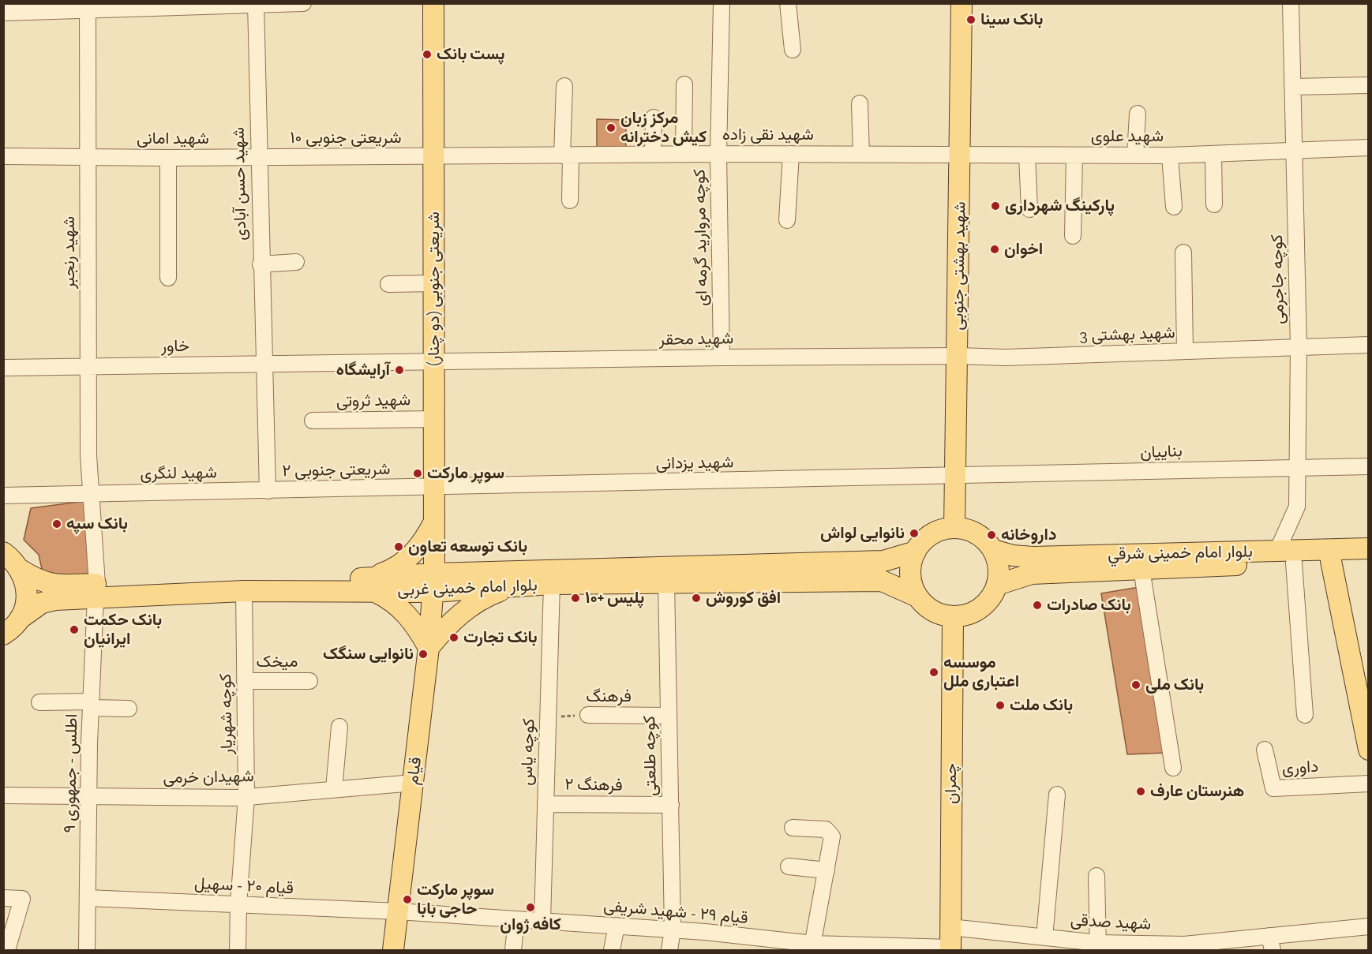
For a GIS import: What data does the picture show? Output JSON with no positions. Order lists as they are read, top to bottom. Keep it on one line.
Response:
{"streets":{"main road":["شهید بهشتی جنوبی","شریعتی جنوبی (دو چنار)","بلوار امام خمینی شرقي","بلوار امام خمینی غربی","قیام","چمران"],"street":["شهید نقی زاده","شهید علوی","شریعتی جنوبی ۱۰","شهید امانی","شهید حسن آبادی","کوچه مروارید گرمه ای","شهید رنجبر","کوچه جاجرمی","شهید بهشتی 3","شهید محقر","خاور","شهید ثروتی","بناییان","شهید یزدانی","شریعتی جنوبی ۲","شهید لنگری","میخک","فرهنگ","کوچه شهریار","کوچه یاس","کوچه طلعتی","داوری","اطلس - جمهوری ۹","شهیدان خرمی","فرهنگ ۲","قیام ۲۰ - سهیل","قیام ۲۹ - شهید شریفی","شهید صدقی"]},"crossings":[["شهید نقی زاده","شهید علوی"],["شهید نقی زاده","شریعتی جنوبی ۱۰"],["شهید نقی زاده","کوچه مروارید گرمه ای"],["شهید نقی زاده","شهید بهشتی جنوبی"],["شهید نقی زاده","شریعتی جنوبی (دو چنار)"],["شهید علوی","شهید بهشتی جنوبی"],["شهید علوی","کوچه جاجرمی"],["شریعتی جنوبی ۱۰","شهید امانی"],["شریعتی جنوبی ۱۰","شهید حسن آبادی"],["شریعتی جنوبی ۱۰","شریعتی جنوبی (دو چنار)"],["شهید امانی","شهید حسن آبادی"],["شهید امانی","شهید رنجبر"],["شهید حسن آبادی","شهید محقر"],["شهید حسن آبادی","خاور"],["شهید حسن آبادی","شریعتی جنوبی ۲"],["شهید حسن آبادی","شهید لنگری"],["کوچه مروارید گرمه ای","شهید محقر"],["شهید رنجبر","خاور"],["شهید رنجبر","شهید لنگری"],["شهید رنجبر","اطلس - جمهوری ۹"],["شهید بهشتی جنوبی","شهید بهشتی 3"],["شهید بهشتی جنوبی","شهید محقر"],["شهید بهشتی جنوبی","بناییان"],["شهید بهشتی جنوبی","شهید یزدانی"],["شهید بهشتی جنوبی","بلوار امام خمینی شرقي"],["شهید بهشتی جنوبی","بلوار امام خمینی غربی"],["شهید بهشتی جنوبی","چمران"],["کوچه جاجرمی","شهید بهشتی 3"],["کوچه جاجرمی","بناییان"],["کوچه جاجرمی","بلوار امام خمینی شرقي"],["شریعتی جنوبی (دو چنار)","شهید محقر"],["شریعتی جنوبی (دو چنار)","شهید ثروتی"],["شریعتی جنوبی (دو چنار)","شهید یزدانی"],["شریعتی جنوبی (دو چنار)","شریعتی جنوبی ۲"],["شریعتی جنوبی (دو چنار)","بلوار امام خمینی غربی"],["شریعتی جنوبی (دو چنار)","قیام"],["شهید بهشتی 3","شهید محقر"],["شهید محقر","خاور"],["بناییان","شهید یزدانی"],["شهید یزدانی","شریعتی جنوبی ۲"],["شریعتی جنوبی ۲","شهید لنگری"],["شهید لنگری","اطلس - جمهوری ۹"],["بلوار امام خمینی شرقي","بلوار امام خمینی غربی"],["بلوار امام خمینی شرقي","چمران"],["بلوار امام خمینی غربی","کوچه شهریار"],["بلوار امام خمینی غربی","کوچه یاس"],["بلوار امام خمینی غربی","کوچه طلعتی"],["بلوار امام خمینی غربی","قیام"],["بلوار امام خمینی غربی","اطلس - جمهوری ۹"],["بلوار امام خمینی غربی","چمران"],["میخک","کوچه شهریار"],["فرهنگ","کوچه یاس"],["فرهنگ","کوچه طلعتی"],["کوچه شهریار","شهیدان خرمی"],["کوچه شهریار","قیام ۲۰ - سهیل"],["کوچه یاس","فرهنگ ۲"],["کوچه یاس","قیام ۲۹ - شهید شریفی"],["کوچه طلعتی","فرهنگ ۲"],["کوچه طلعتی","قیام ۲۹ - شهید شریفی"],["قیام","شهیدان خرمی"],["قیام","قیام ۲۰ - سهیل"],["قیام","قیام ۲۹ - شهید شریفی"],["اطلس - جمهوری ۹","شهیدان خرمی"],["اطلس - جمهوری ۹","قیام ۲۰ - سهیل"],["چمران","قیام ۲۹ - شهید شریفی"],["چمران","شهید صدقی"],["قیام ۲۰ - سهیل","قیام ۲۹ - شهید شریفی"]],"places":["بانک سینا","پست بانک","مرکز زبان کیش دخترانه","پارکینگ شهرداری","اخوان","آرایشگاه","سوپر مارکت","بانک سپه","نانوایی لواش","داروخانه","بانک توسعه تعاون","پلیس +۱۰","افق کوروش","بانک صادرات","بانک حکمت ایرانیان","بانک تجارت","نانوایی سنگک","موسسه اعتباری ملل","بانک ملی","بانک ملت","هنرستان عارف","سوپر مارکت حاجی بابا","کافه ژوان"]}
